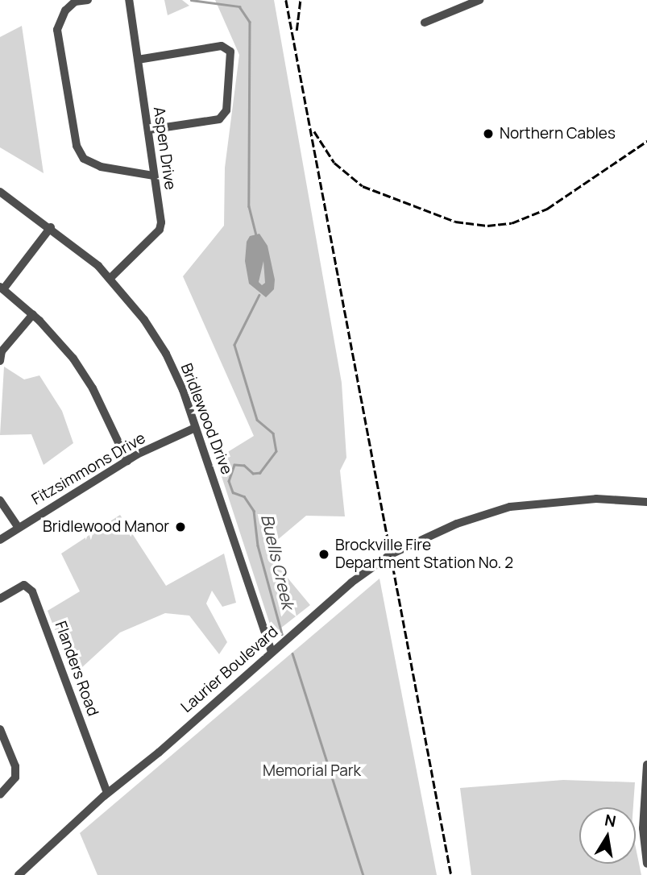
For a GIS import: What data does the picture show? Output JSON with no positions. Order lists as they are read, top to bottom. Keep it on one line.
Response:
{"streets":{"street":["Aspen Drive","Bridlewood Drive","Fitzsimmons Drive","Flanders Road","Laurier Boulevard"]},"crossings":[["Aspen Drive","Bridlewood Drive"],["Bridlewood Drive","Fitzsimmons Drive"],["Bridlewood Drive","Laurier Boulevard"],["Flanders Road","Laurier Boulevard"]],"water":["Buells Creek"],"parks":["Memorial Park"],"places":["Northern Cables","Bridlewood Manor","Brockville Fire Department Station No. 2"],"north":"top"}
